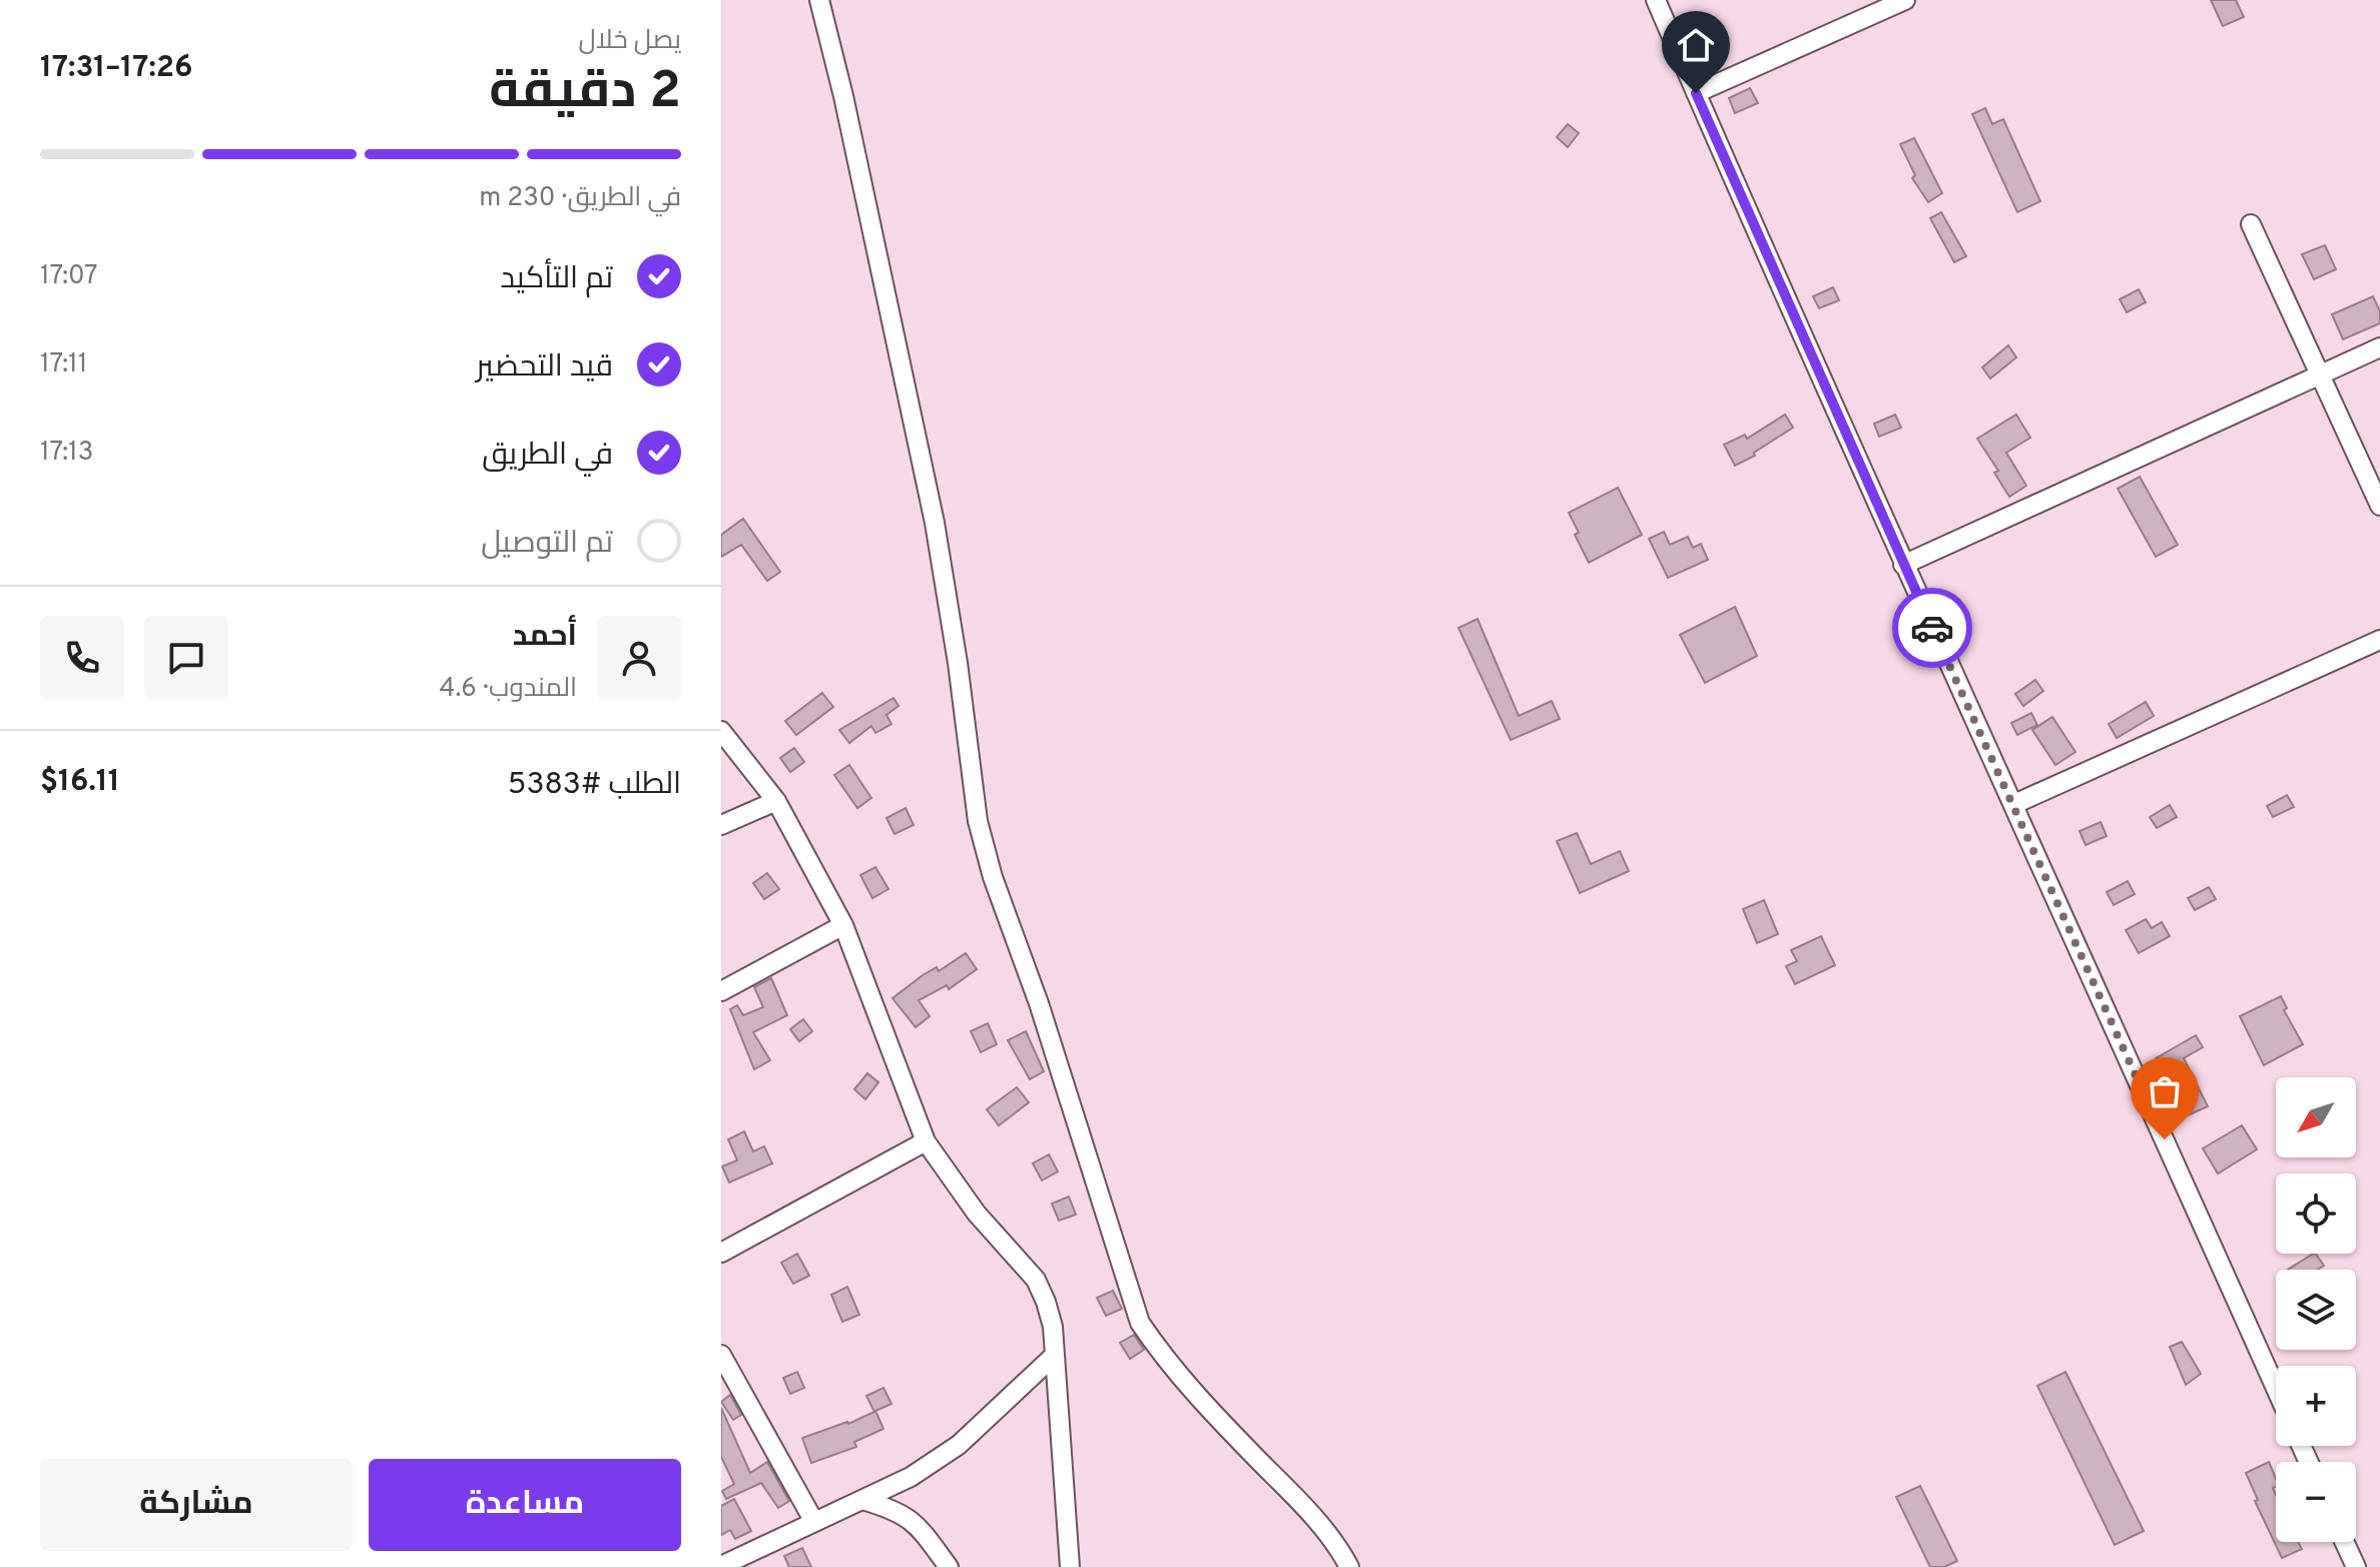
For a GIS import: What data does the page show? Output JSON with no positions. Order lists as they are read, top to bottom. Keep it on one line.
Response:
{"north":"bottom left","page":{"heading":["2 دقيقة","يصل خلال","17:26–17:31"],"panel":["أحمد","المندوب · 4.6","الطلب #5383","$16.11"],"bar":"في الطريق · 230 m","list":[["تم التأكيد","17:07"],["قيد التحضير","17:11"],["في الطريق","17:13"],"تم التوصيل"],"map_buttons":["+","−"],"buttons":["مساعدة","مشاركة"]}}
